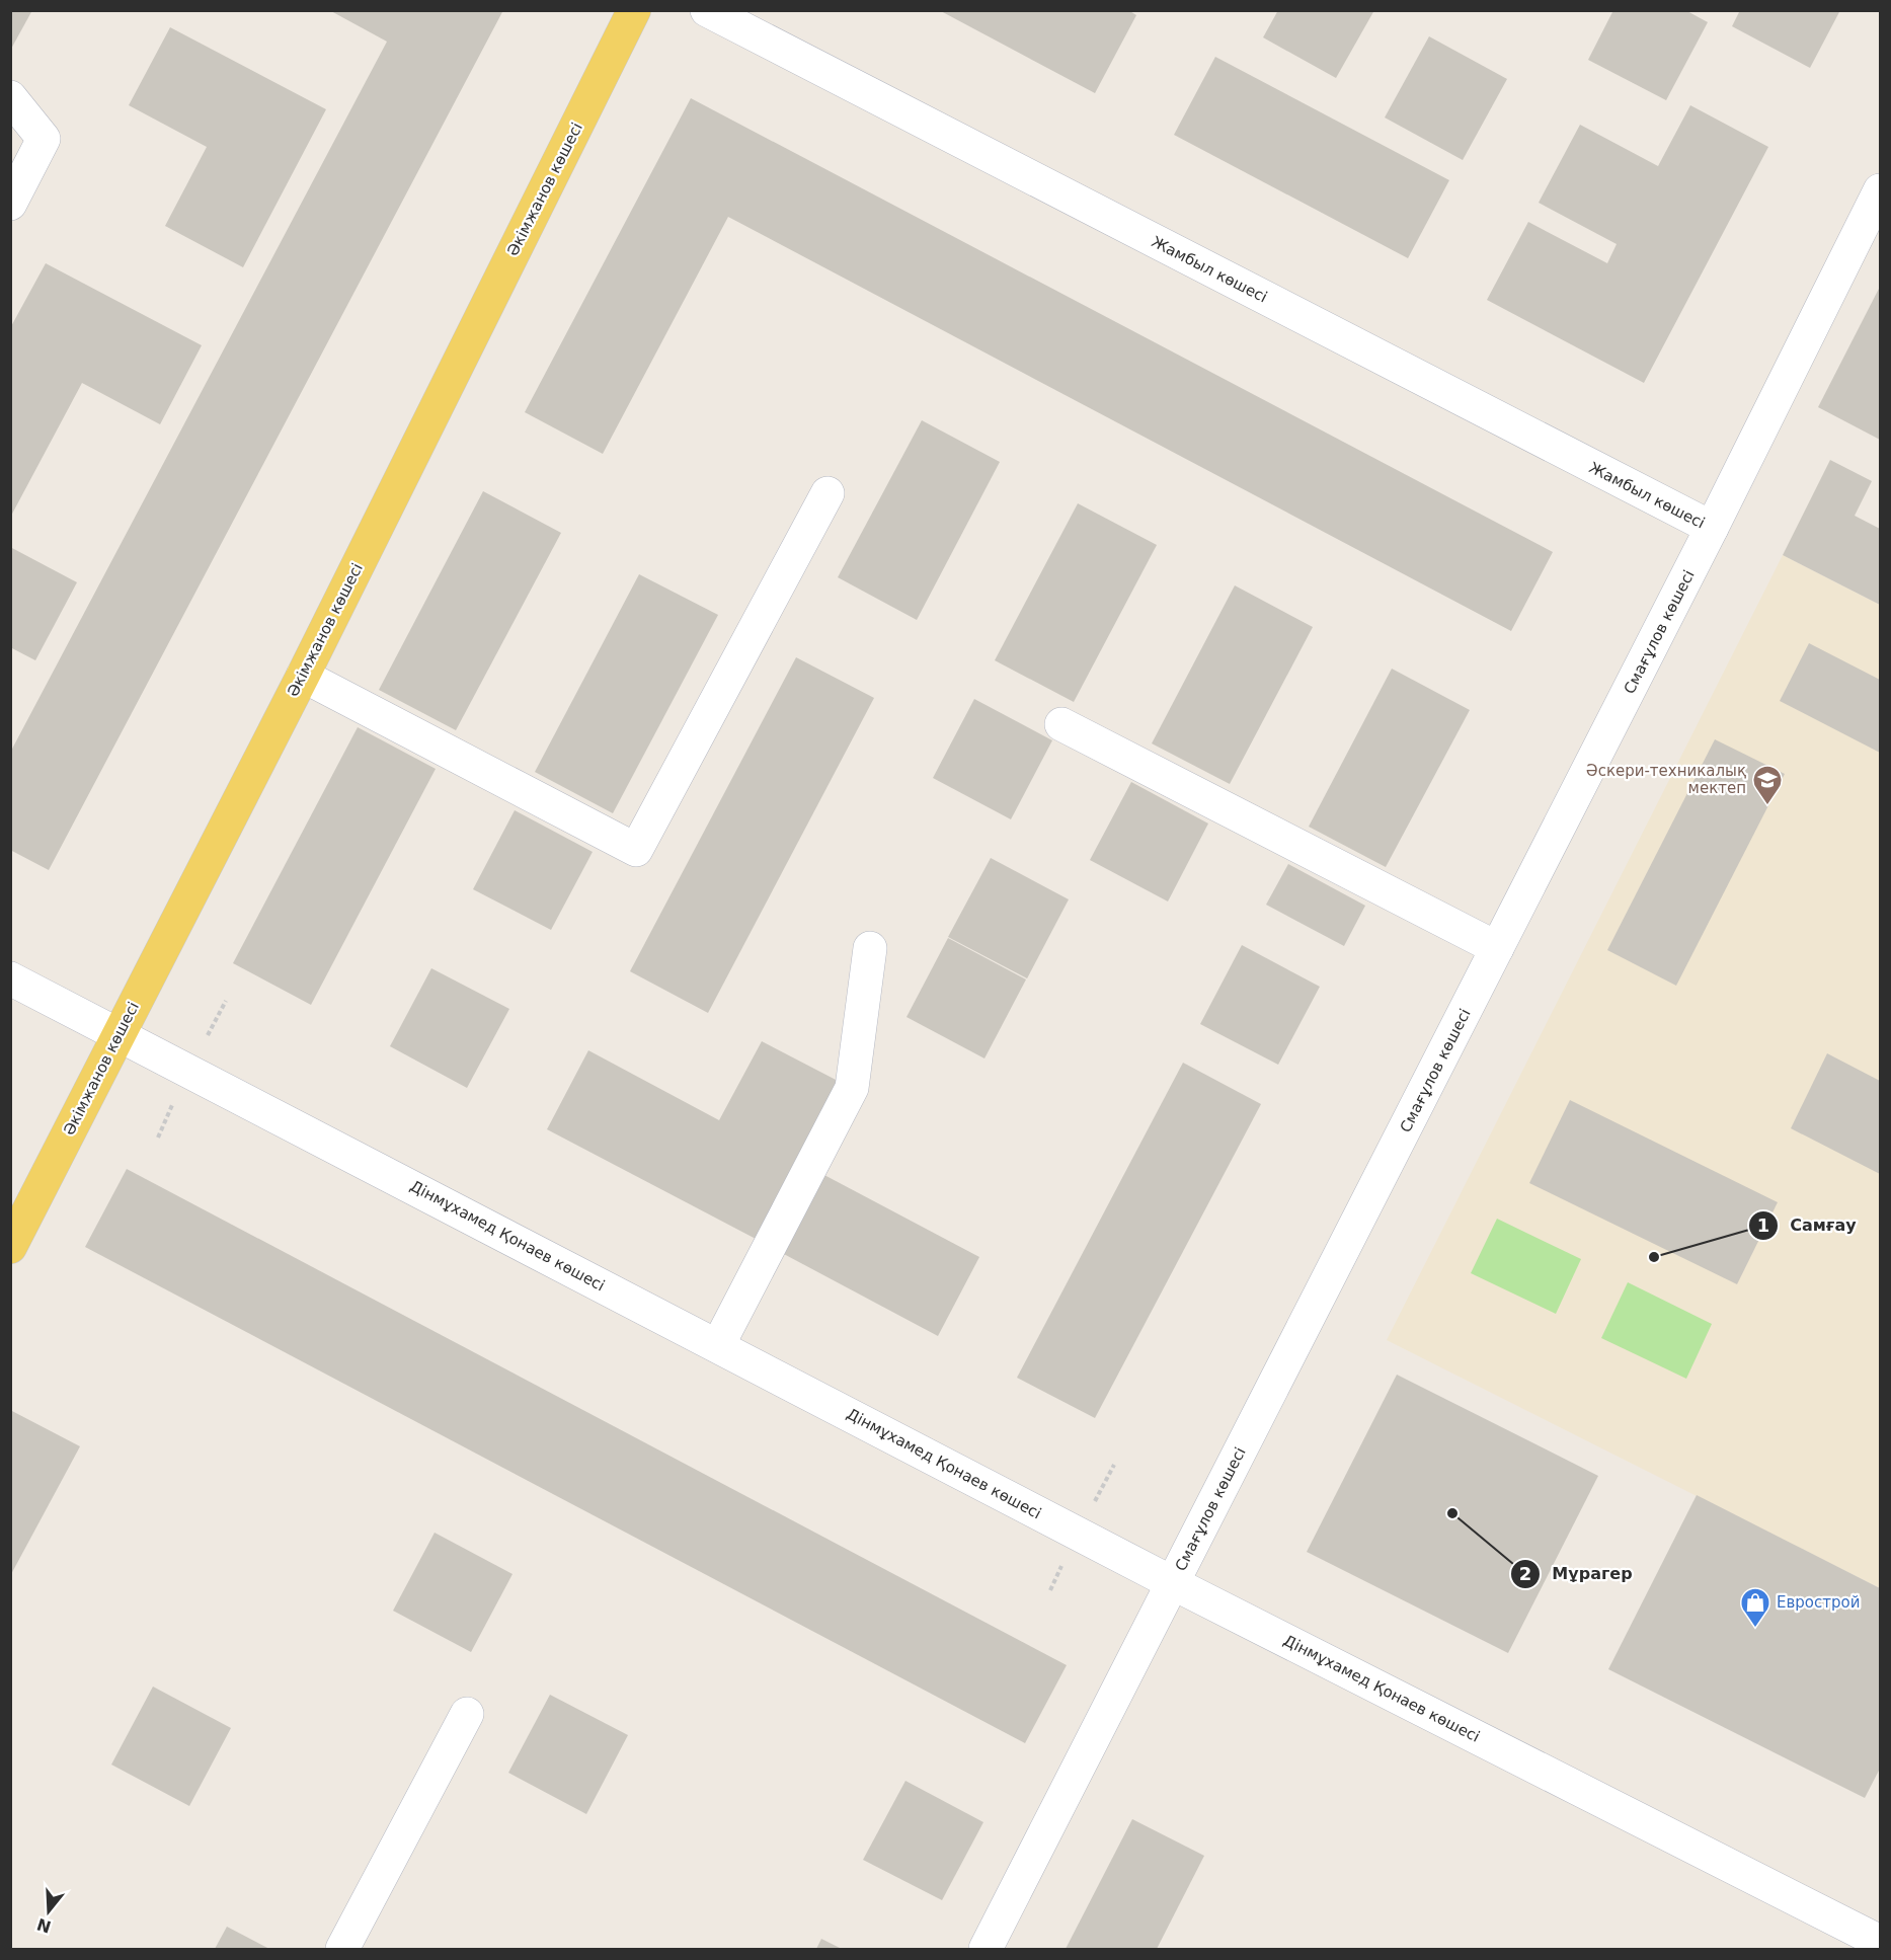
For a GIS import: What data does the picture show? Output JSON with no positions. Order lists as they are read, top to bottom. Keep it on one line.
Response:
{"streets":{"main road":["Әкімжанов көшесі"],"street":["Жамбыл көшесі","Смағұлов көшесі","Дінмұхамед Қонаев көшесі"]},"crossings":[["Әкімжанов көшесі","Дінмұхамед Қонаев көшесі"],["Жамбыл көшесі","Смағұлов көшесі"],["Смағұлов көшесі","Дінмұхамед Қонаев көшесі"]],"places":{"school or university":["Әскери-техникалық мектеп"],"other":["Самғау","Мұрагер"],"shop":["Еврострой"]},"north":"bottom"}
